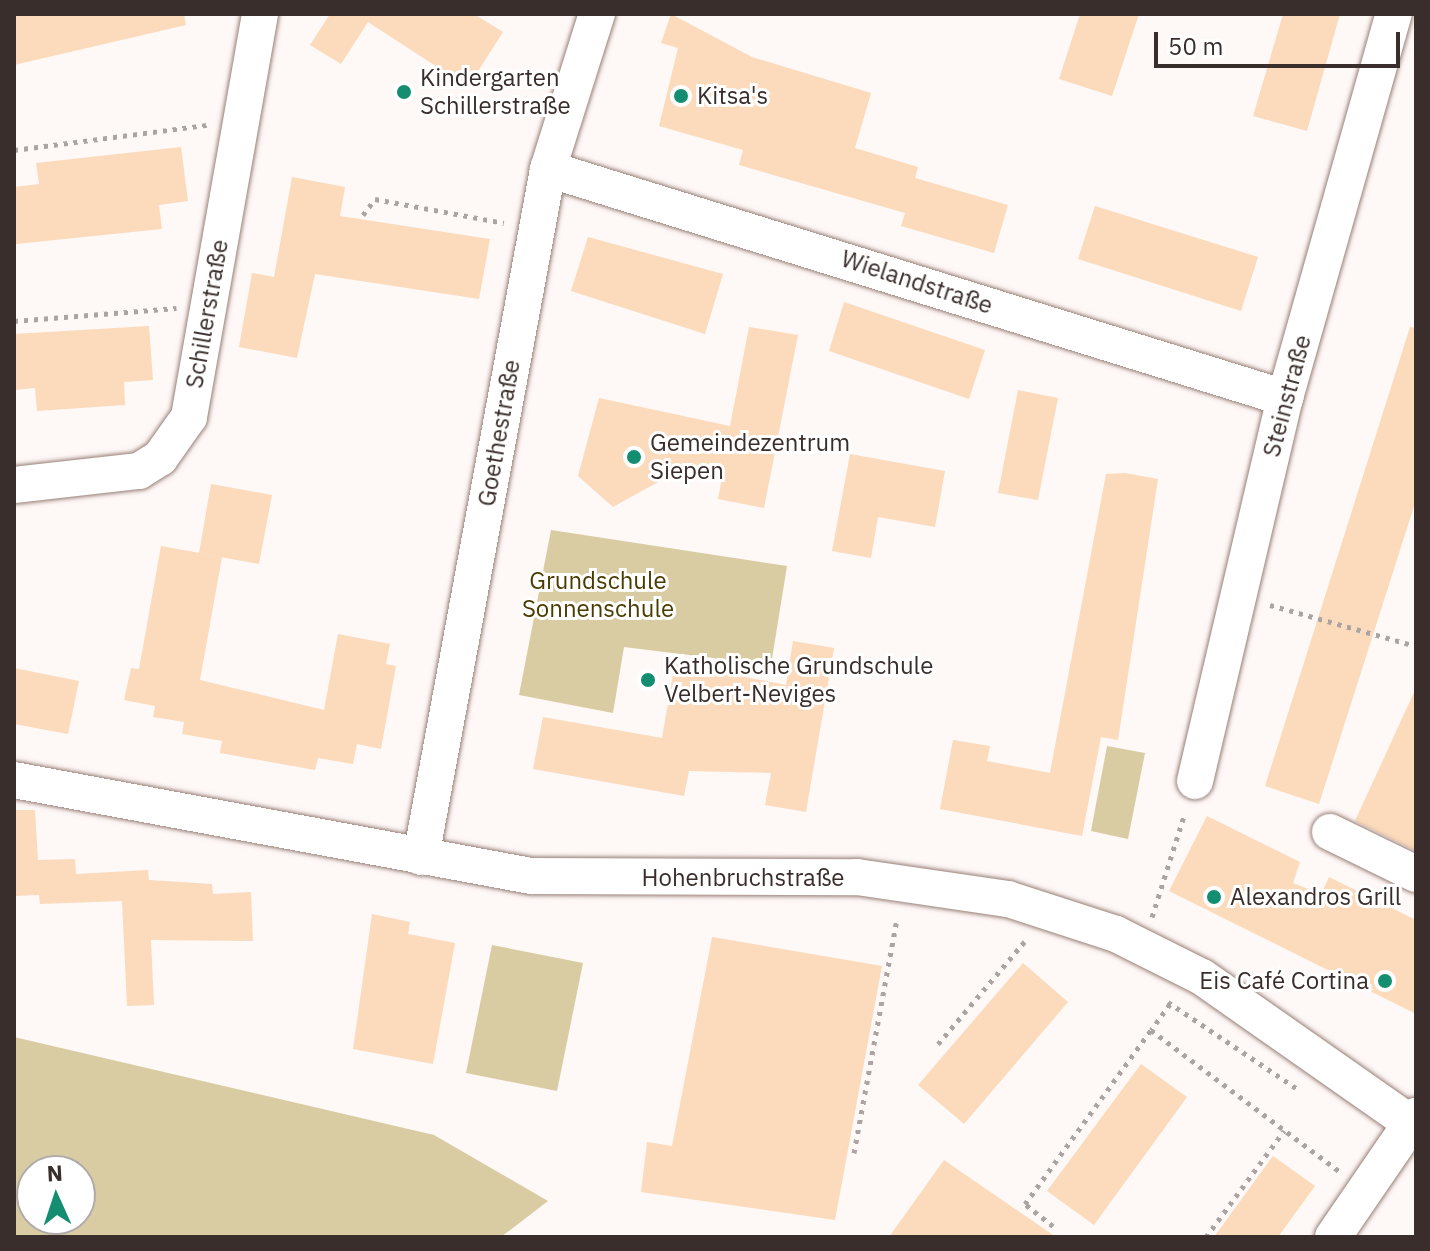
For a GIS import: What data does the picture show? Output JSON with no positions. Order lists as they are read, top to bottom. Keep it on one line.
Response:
{"streets":{"street":["Wielandstraße","Schillerstraße","Steinstraße","Goethestraße","Hohenbruchstraße"]},"crossings":[["Wielandstraße","Steinstraße"],["Wielandstraße","Goethestraße"],["Goethestraße","Hohenbruchstraße"]],"parks":["Grundschule Sonnenschule"],"places":["Kindergarten Schillerstraße","Kitsa's","Gemeindezentrum Siepen","Katholische Grundschule Velbert-Neviges","Alexandros Grill","Eis Café Cortina"],"scale_bar":"50 m","north":"top"}
